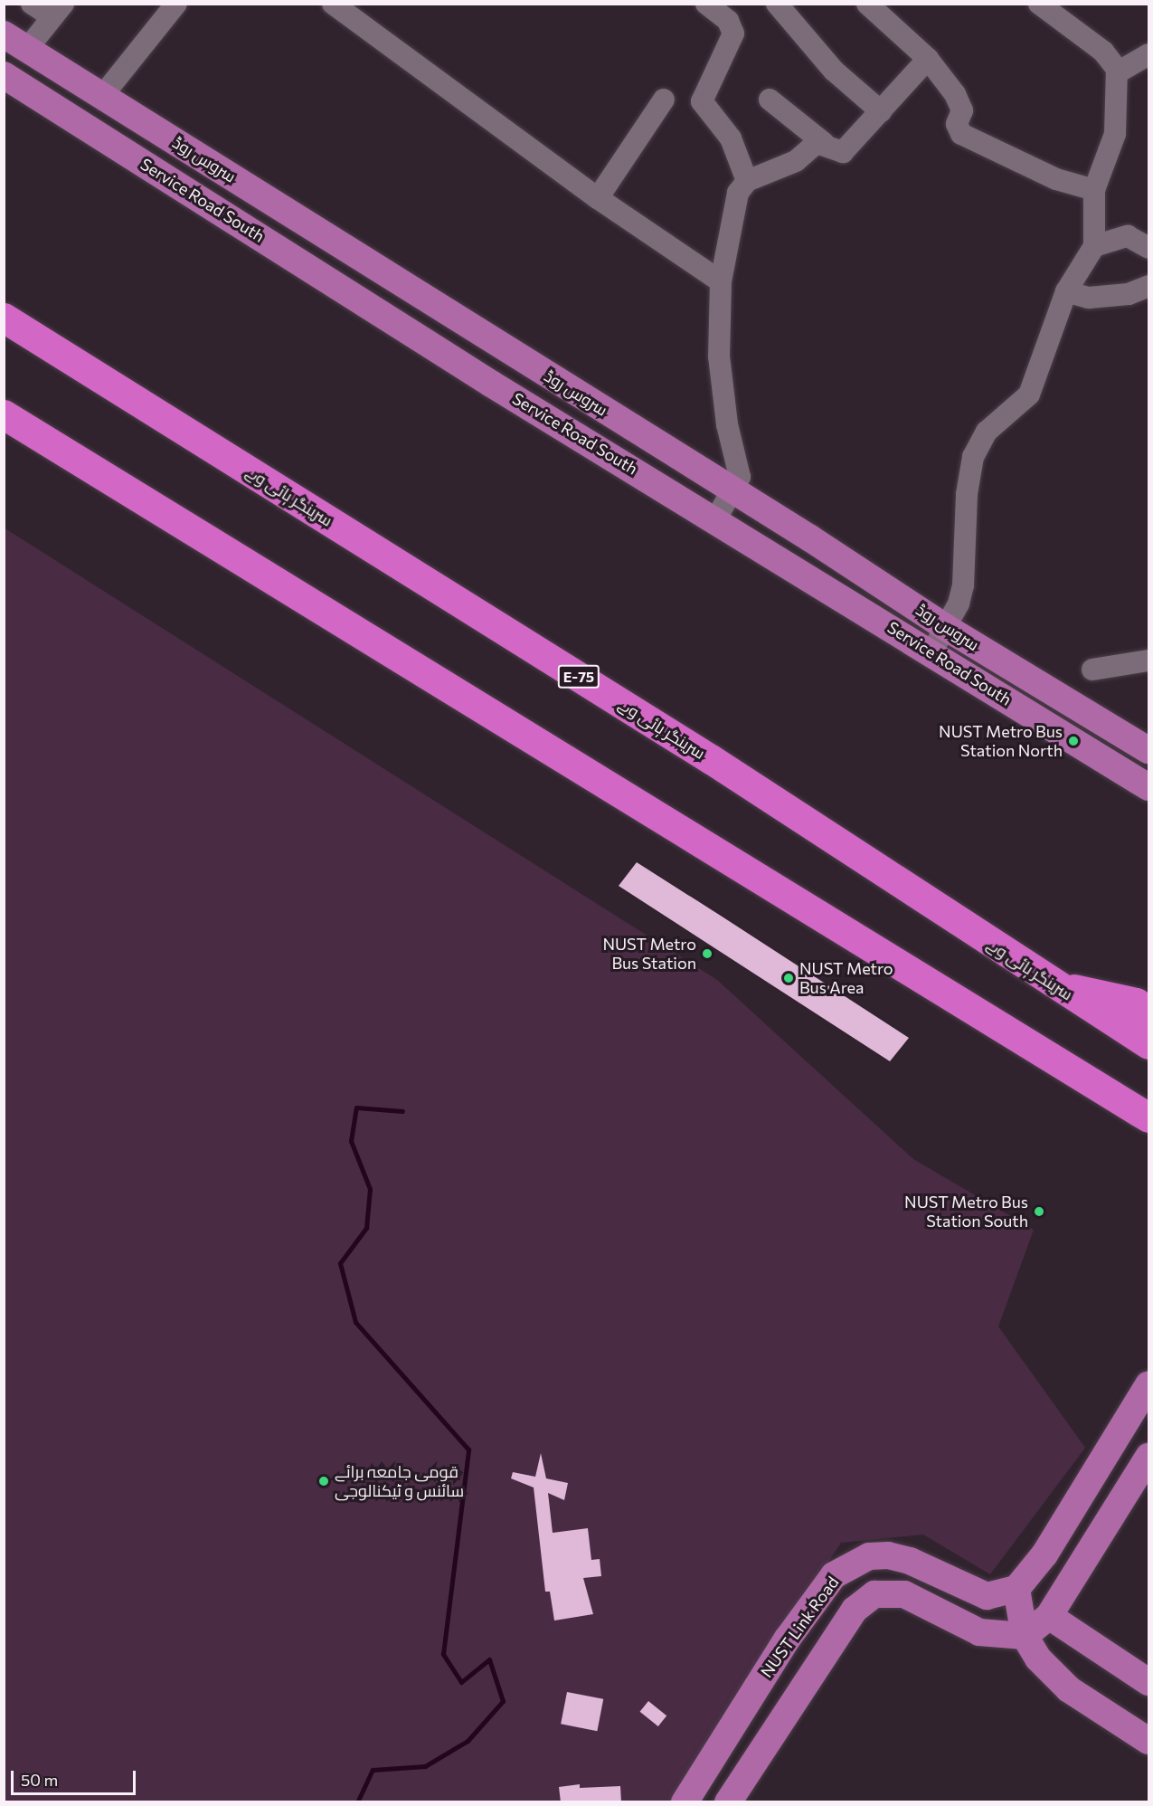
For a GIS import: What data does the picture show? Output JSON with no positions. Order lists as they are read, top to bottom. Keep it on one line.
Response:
{"streets":{"highway":["سرینگر ہائی وے","E-75"],"main road":["سروس روڈ","Service Road South","NUST Link Road"]},"places":["NUST Metro Bus Station North","NUST Metro Bus Station","NUST Metro Bus Area","NUST Metro Bus Station South","قومی جامعہ برائے سائنس و ٹیکنالوجی"],"scale_bar":"50 m"}
